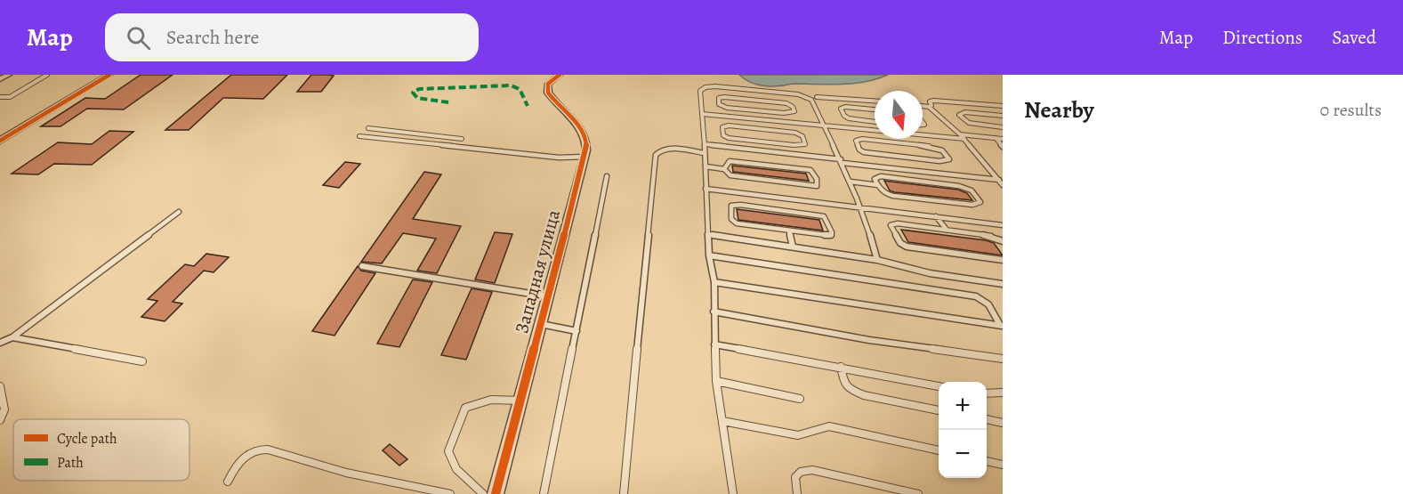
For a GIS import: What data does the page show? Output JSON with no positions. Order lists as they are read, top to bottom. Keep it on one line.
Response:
{"streets":{"street":["Западная улица"]},"legend":["Cycle path","Path"],"north":"bottom","page":{"header":"Map","search":"Search here","nav":["Map","Directions","Saved"],"heading":["Nearby","0 results"],"map_buttons":["+","−"]}}
